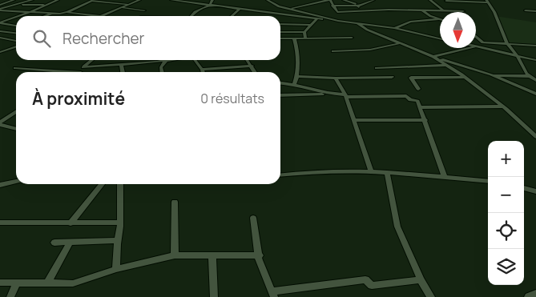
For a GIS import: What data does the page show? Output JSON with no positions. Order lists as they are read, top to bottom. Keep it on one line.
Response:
{"north":"bottom","page":{"search":"Rechercher","heading":["À proximité","0 résultats"],"map_buttons":["+","−"]}}
